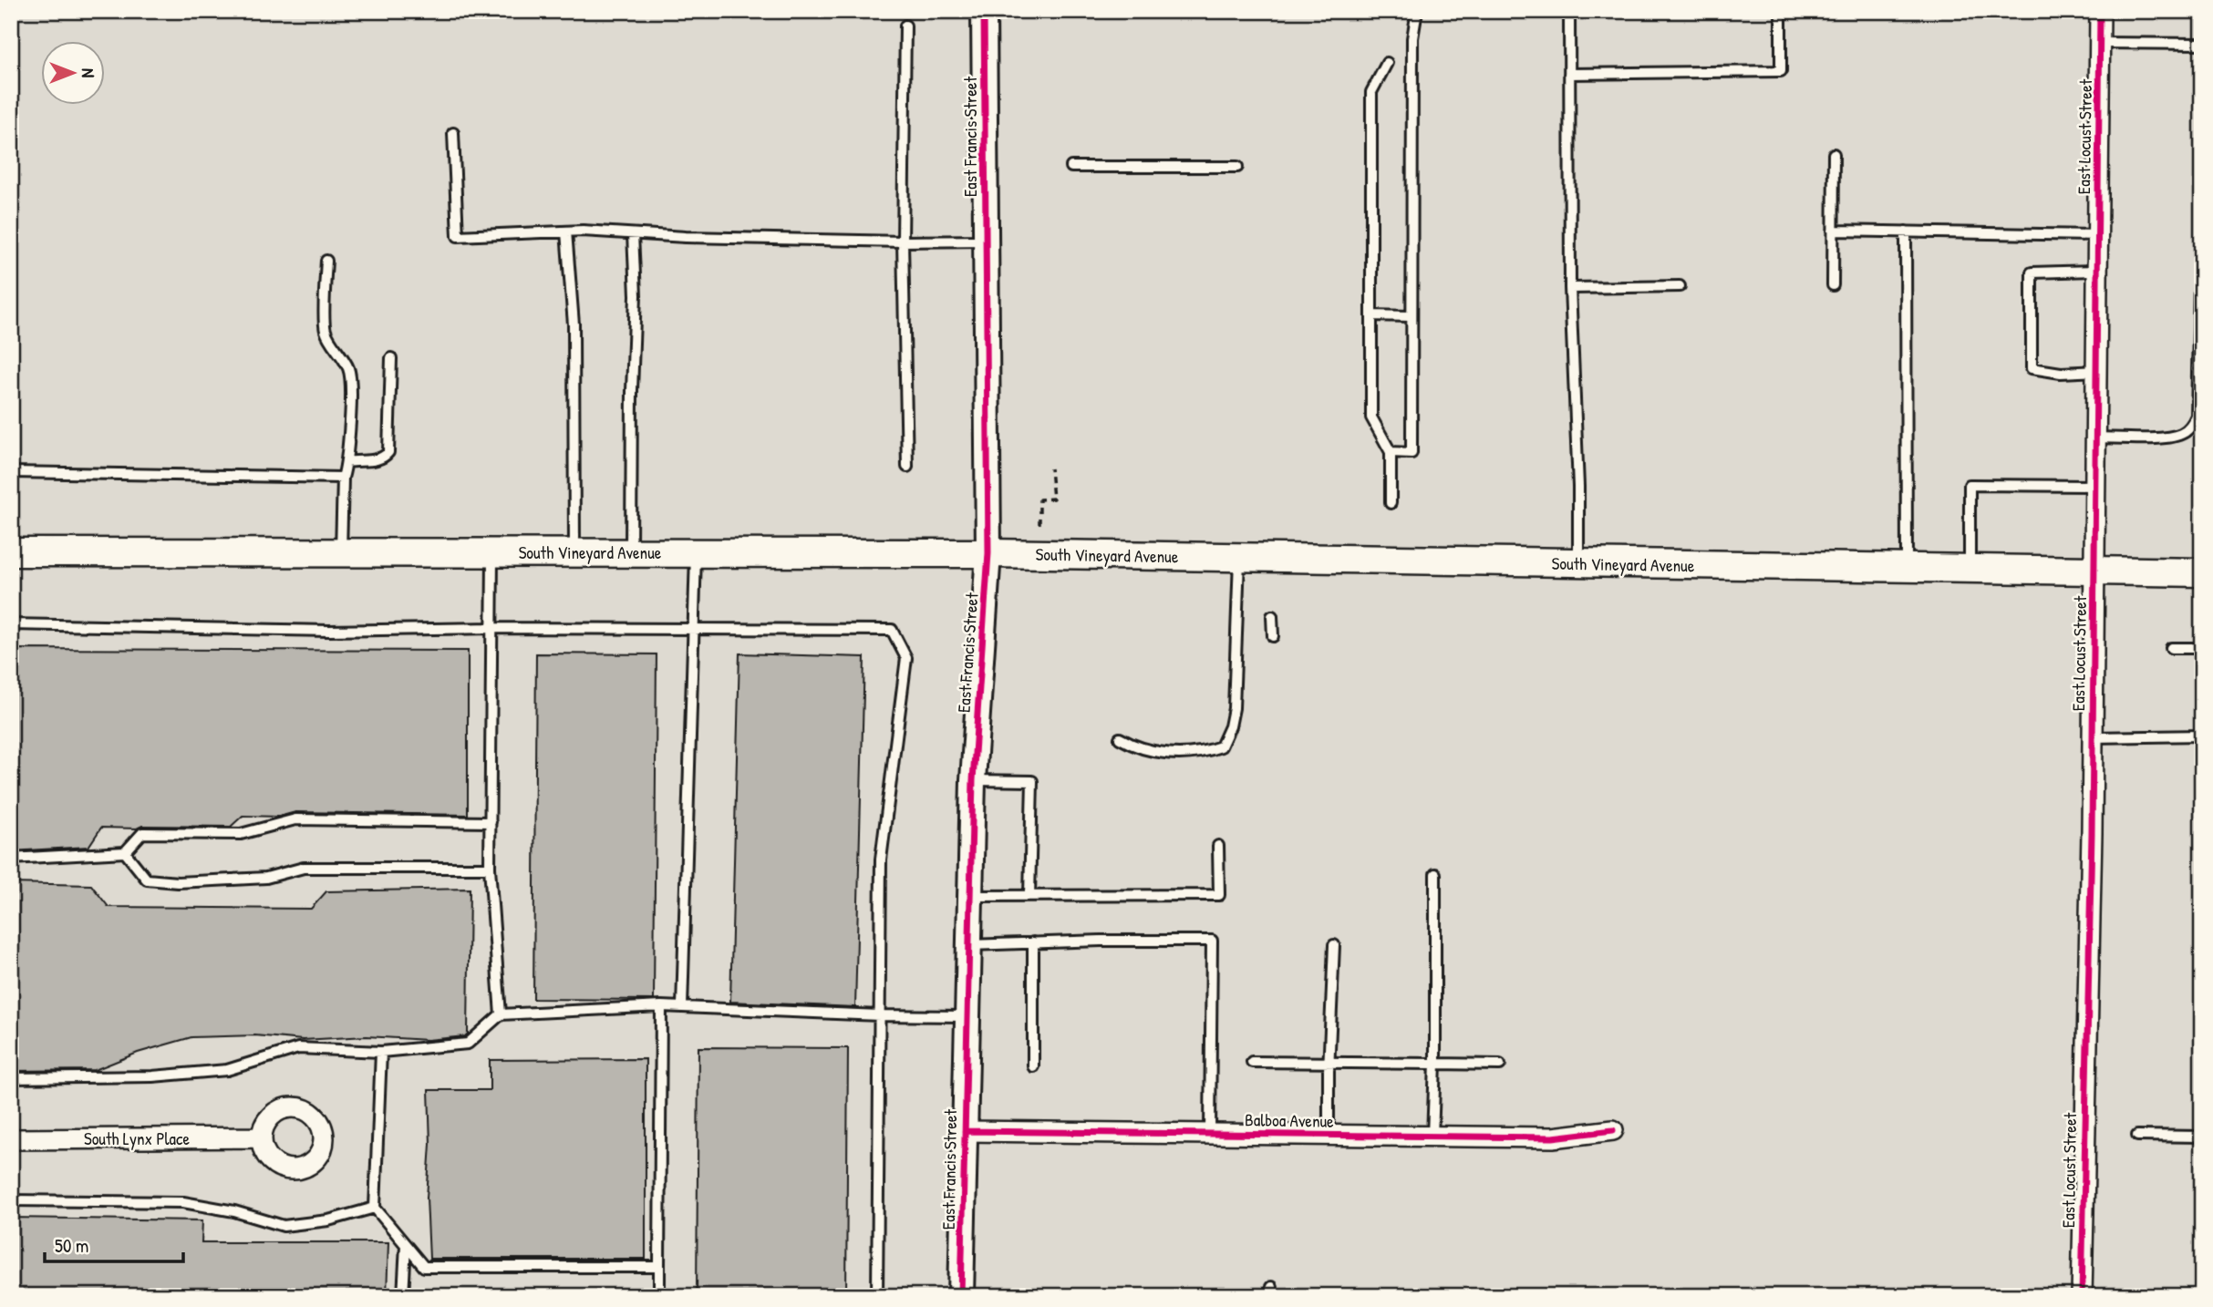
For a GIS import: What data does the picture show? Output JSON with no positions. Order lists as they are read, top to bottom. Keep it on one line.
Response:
{"streets":{"main road":["South Vineyard Avenue"],"street":["East Francis Street","East Locust Street","Balboa Avenue","South Lynx Place"]},"crossings":[["East Francis Street","South Vineyard Avenue"],["East Francis Street","Balboa Avenue"],["East Locust Street","South Vineyard Avenue"]],"scale_bar":"50 m","north":"right"}
